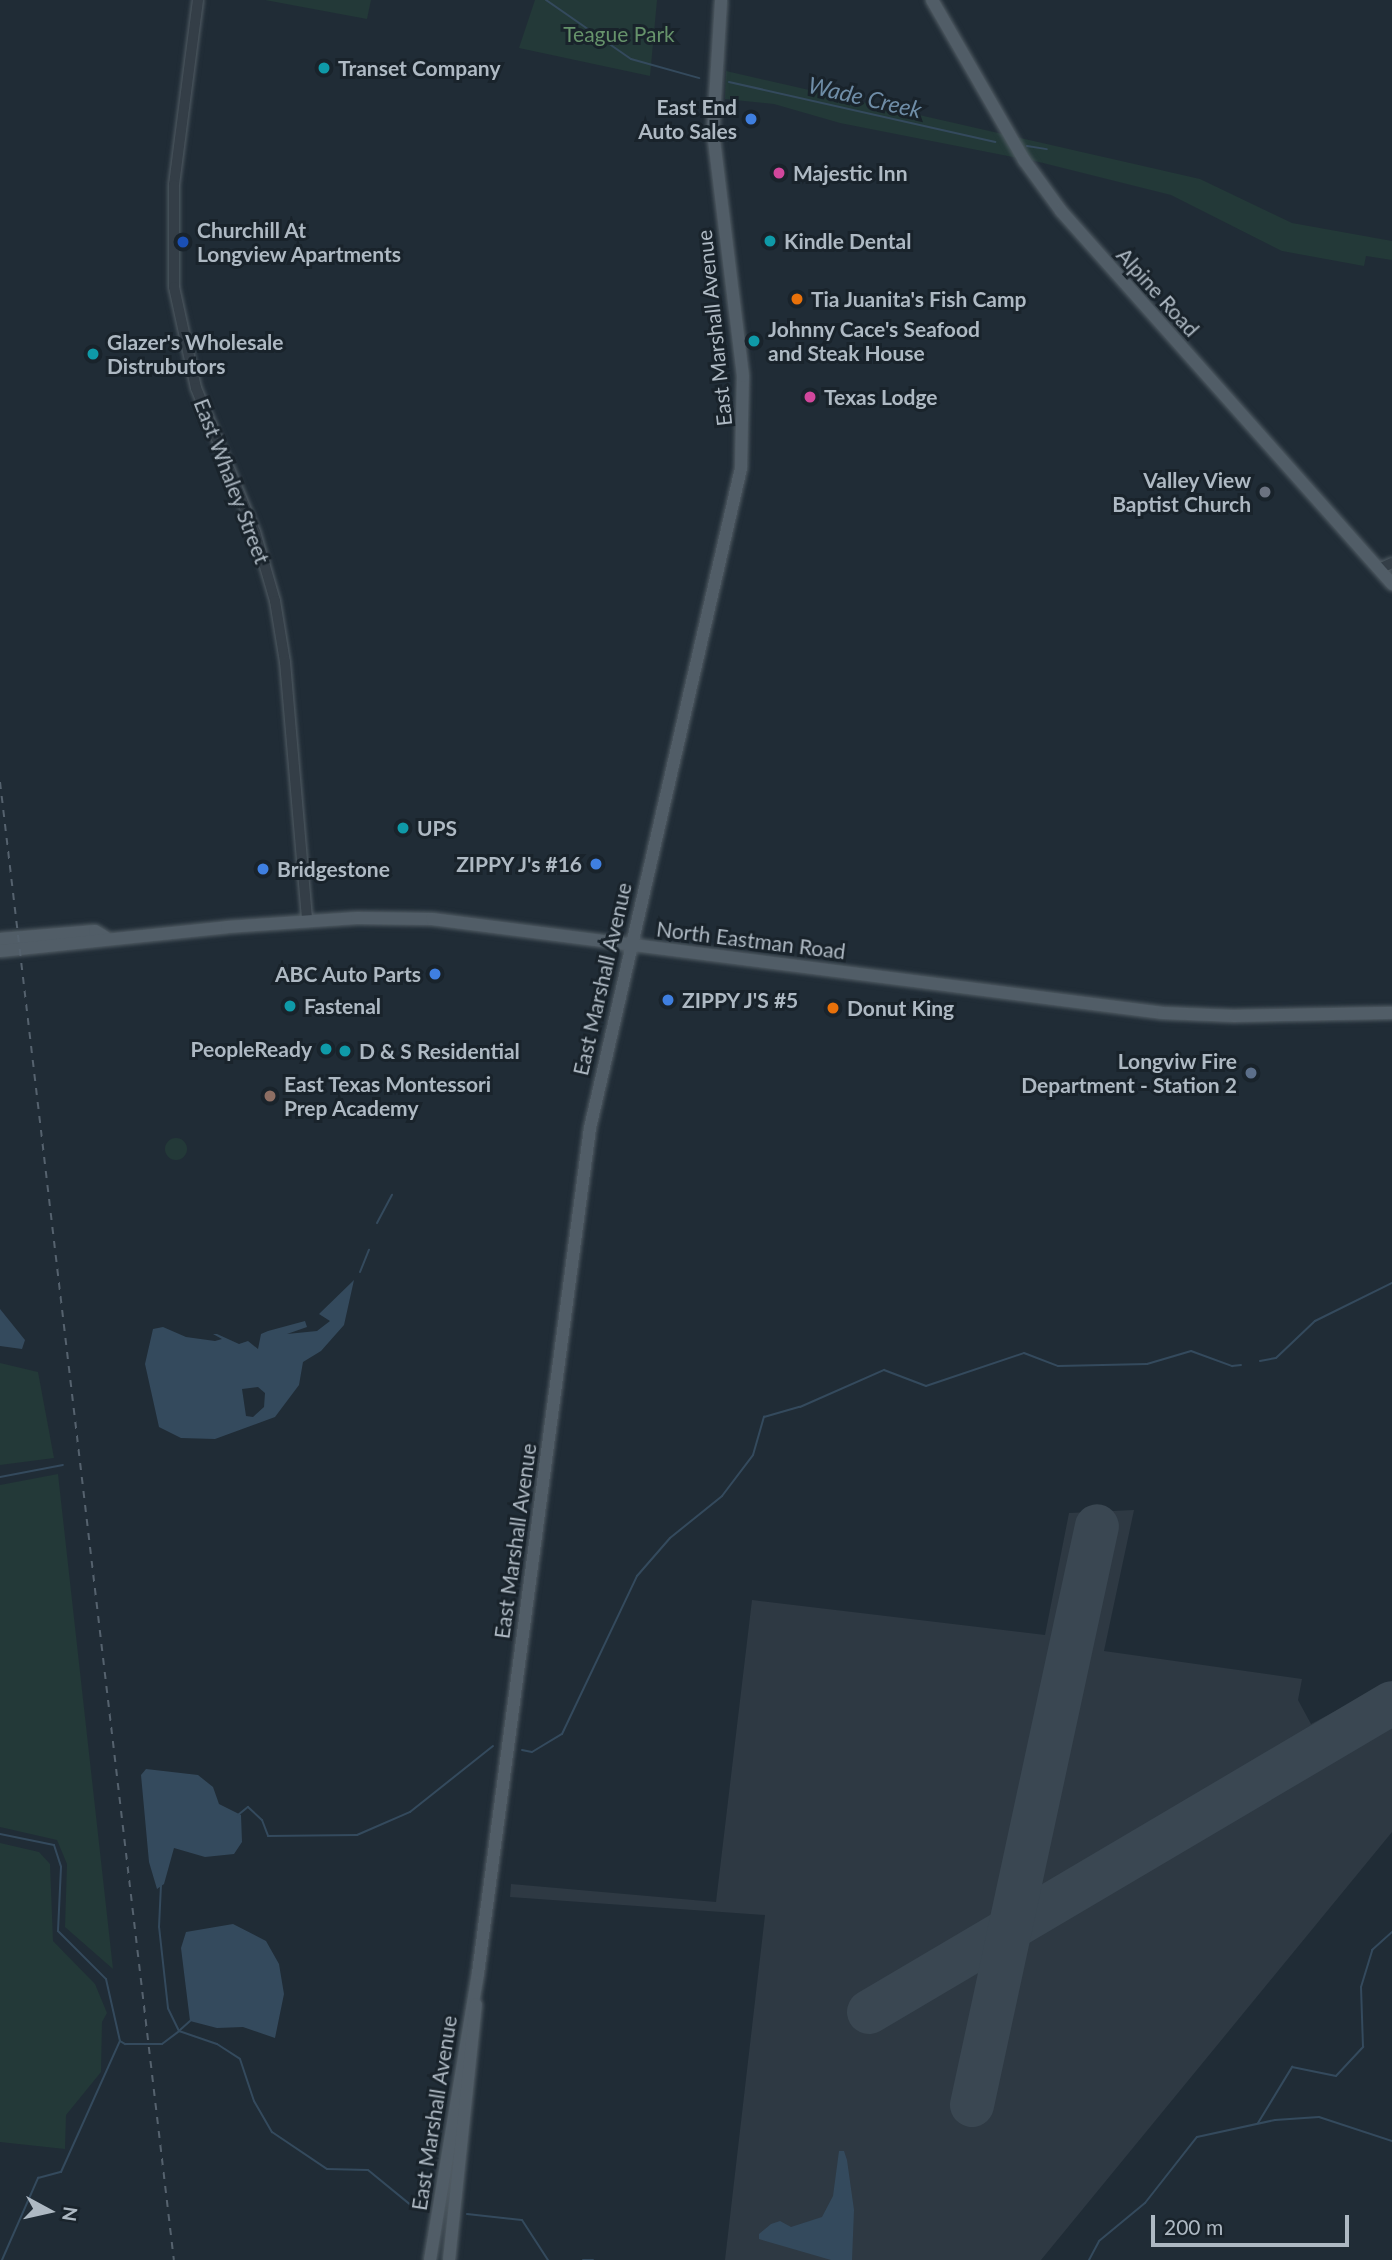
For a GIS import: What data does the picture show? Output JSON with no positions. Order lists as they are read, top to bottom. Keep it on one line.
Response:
{"streets":{"main road":["Alpine Road","East Marshall Avenue","North Eastman Road"],"street":["East Whaley Street"]},"crossings":[["East Marshall Avenue","North Eastman Road"],["East Whaley Street","North Eastman Road"]],"water":["Wade Creek"],"parks":["Teague Park"],"places":["Transet Company","East End Auto Sales","Majestic Inn","Kindle Dental","Churchill At Longview Apartments","Tia Juanita's Fish Camp","Johnny Cace's Seafood and Steak House","Glazer's Wholesale Distrubutors","Texas Lodge","Valley View Baptist Church","UPS","ZIPPY J's #16","Bridgestone","ABC Auto Parts","ZIPPY J'S #5","Fastenal","Donut King","PeopleReady","D & S Residential","Longviw Fire Department - Station 2","East Texas Montessori Prep Academy"],"scale_bar":"200 m","north":"right"}
